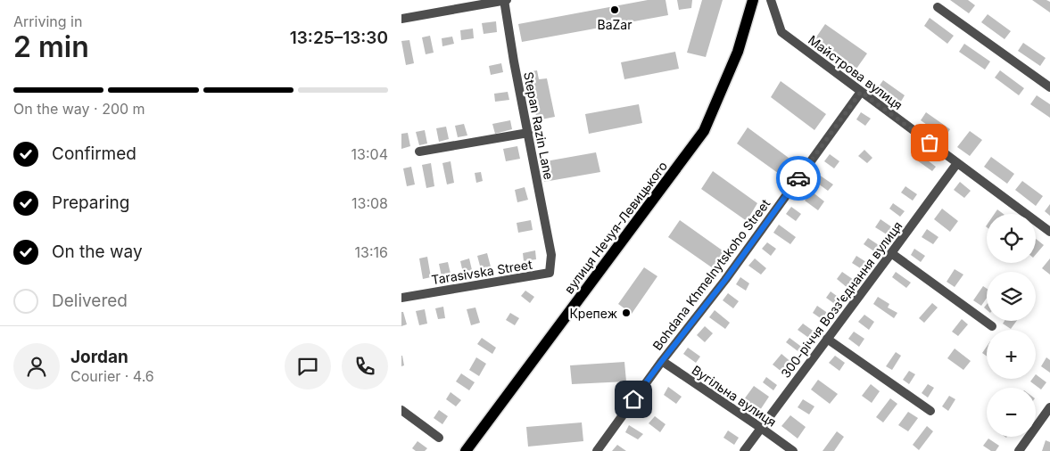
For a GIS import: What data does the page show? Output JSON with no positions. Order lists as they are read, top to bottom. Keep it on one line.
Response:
{"streets":{"main road":["вулиця Нечуя-Левицького"],"street":["Майстрова вулиця","Stepan Razin Lane","Tarasivska Street","Bohdana Khmelnytskoho Street","300-річчя Возз’єднання вулиця","Вугільна вулиця"]},"crossings":[["Майстрова вулиця","Bohdana Khmelnytskoho Street"],["Майстрова вулиця","300-річчя Возз’єднання вулиця"],["Stepan Razin Lane","Tarasivska Street"],["Bohdana Khmelnytskoho Street","Вугільна вулиця"],["300-річчя Возз’єднання вулиця","Вугільна вулиця"]],"places":["BaZar","Крепеж"],"page":{"heading":["2 min","Arriving in","13:25–13:30"],"panel":["Jordan","Courier · 4.6"],"bar":"On the way · 200 m","list":[["Confirmed","13:04"],["Preparing","13:08"],["On the way","13:16"],"Delivered"],"map_buttons":["+","−"]}}
